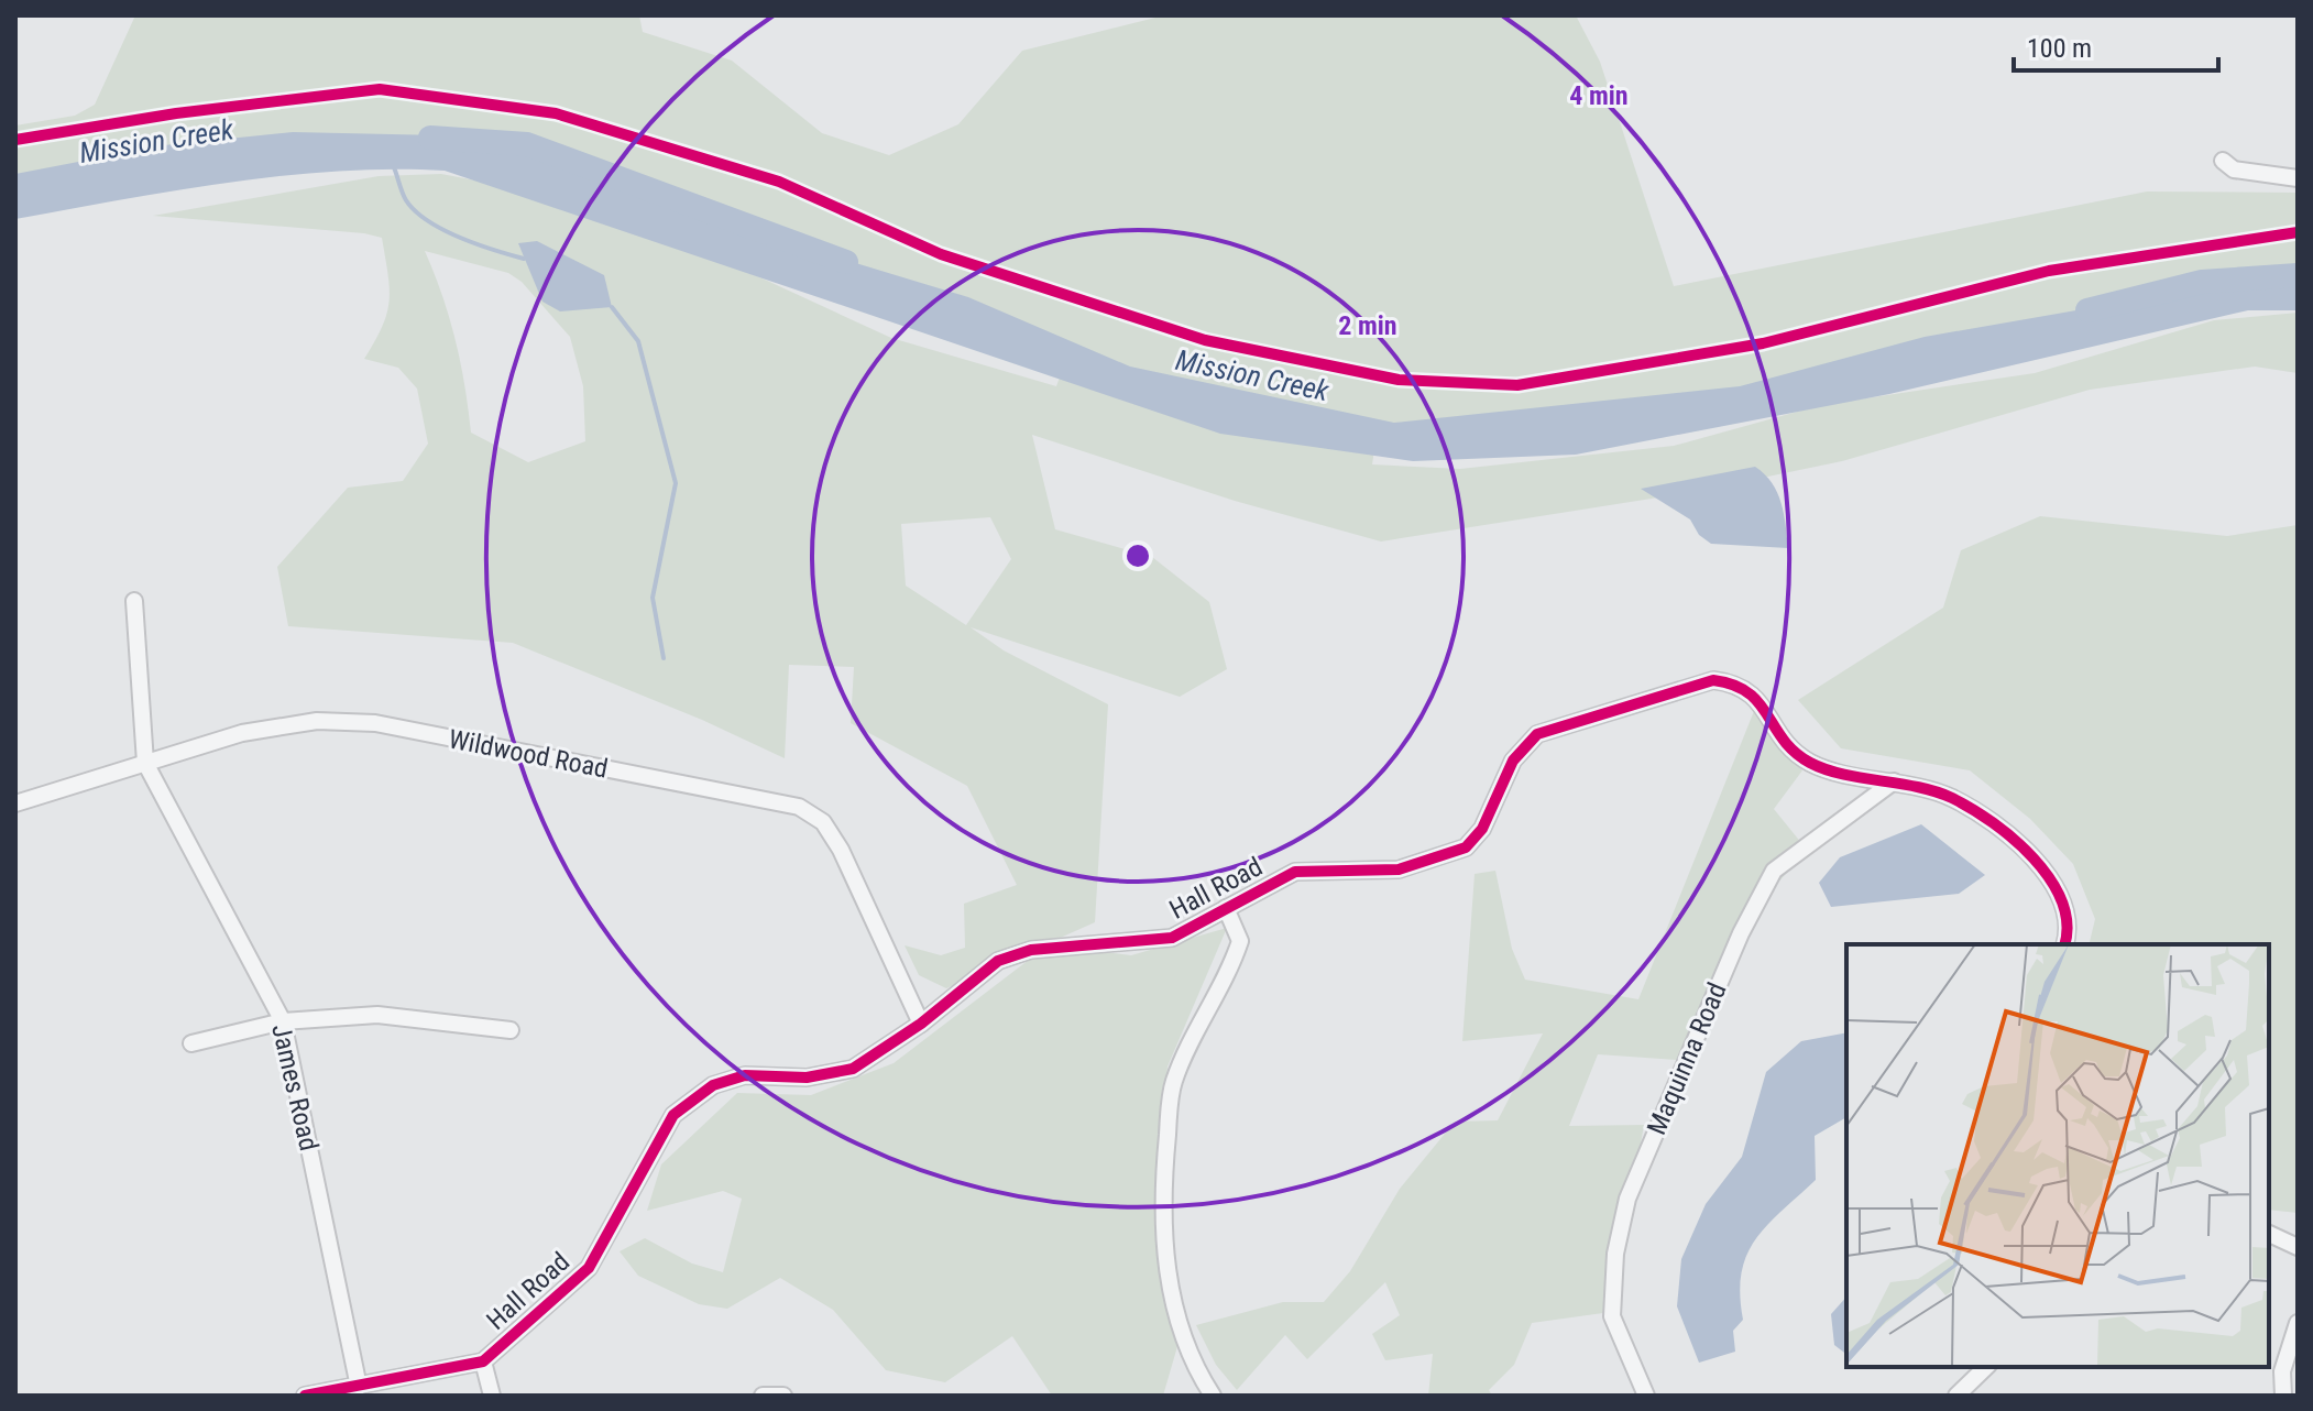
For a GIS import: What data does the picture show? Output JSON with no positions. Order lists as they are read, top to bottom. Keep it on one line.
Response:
{"streets":{"street":["Wildwood Road","Hall Road","Maquinna Road","James Road"]},"crossings":[["Wildwood Road","Hall Road"],["Wildwood Road","James Road"],["Hall Road","Maquinna Road"],["Hall Road","James Road"]],"water":["Mission Creek"],"scale_bar":"100 m","rings":["4 min","2 min"]}
